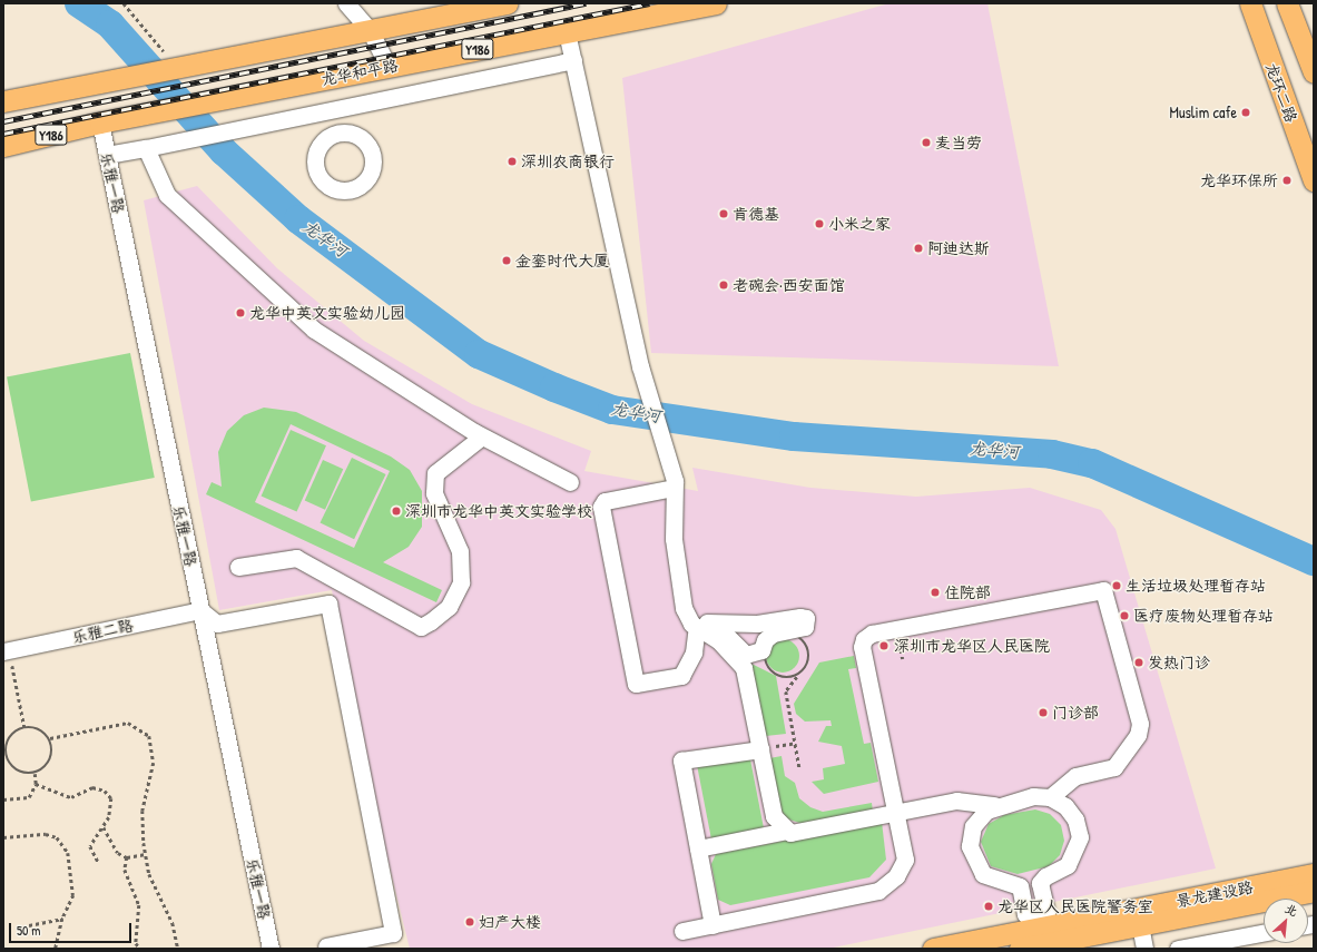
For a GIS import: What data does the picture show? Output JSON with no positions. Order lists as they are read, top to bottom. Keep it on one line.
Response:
{"streets":{"main road":["Y186","龙华和平路","龙环二路","景龙建设路"],"street":["乐雅一路","乐雅二路"]},"crossings":[["龙华和平路","乐雅一路"],["乐雅一路","乐雅二路"]],"water":["龙华河"],"places":["Muslim cafe","麦当劳","深圳农商银行","龙华环保所","肯德基","小米之家","阿迪达斯","金銮时代大厦","老碗会·西安面馆","龙华中英文实验幼儿园","深圳市龙华中英文实验学校","生活垃圾处理暂存站","住院部","医疗废物处理暂存站","深圳市龙华区人民医院","发热门诊","门诊部","龙华区人民医院警务室","妇产大楼"],"scale_bar":"50 m","north":"top right"}
